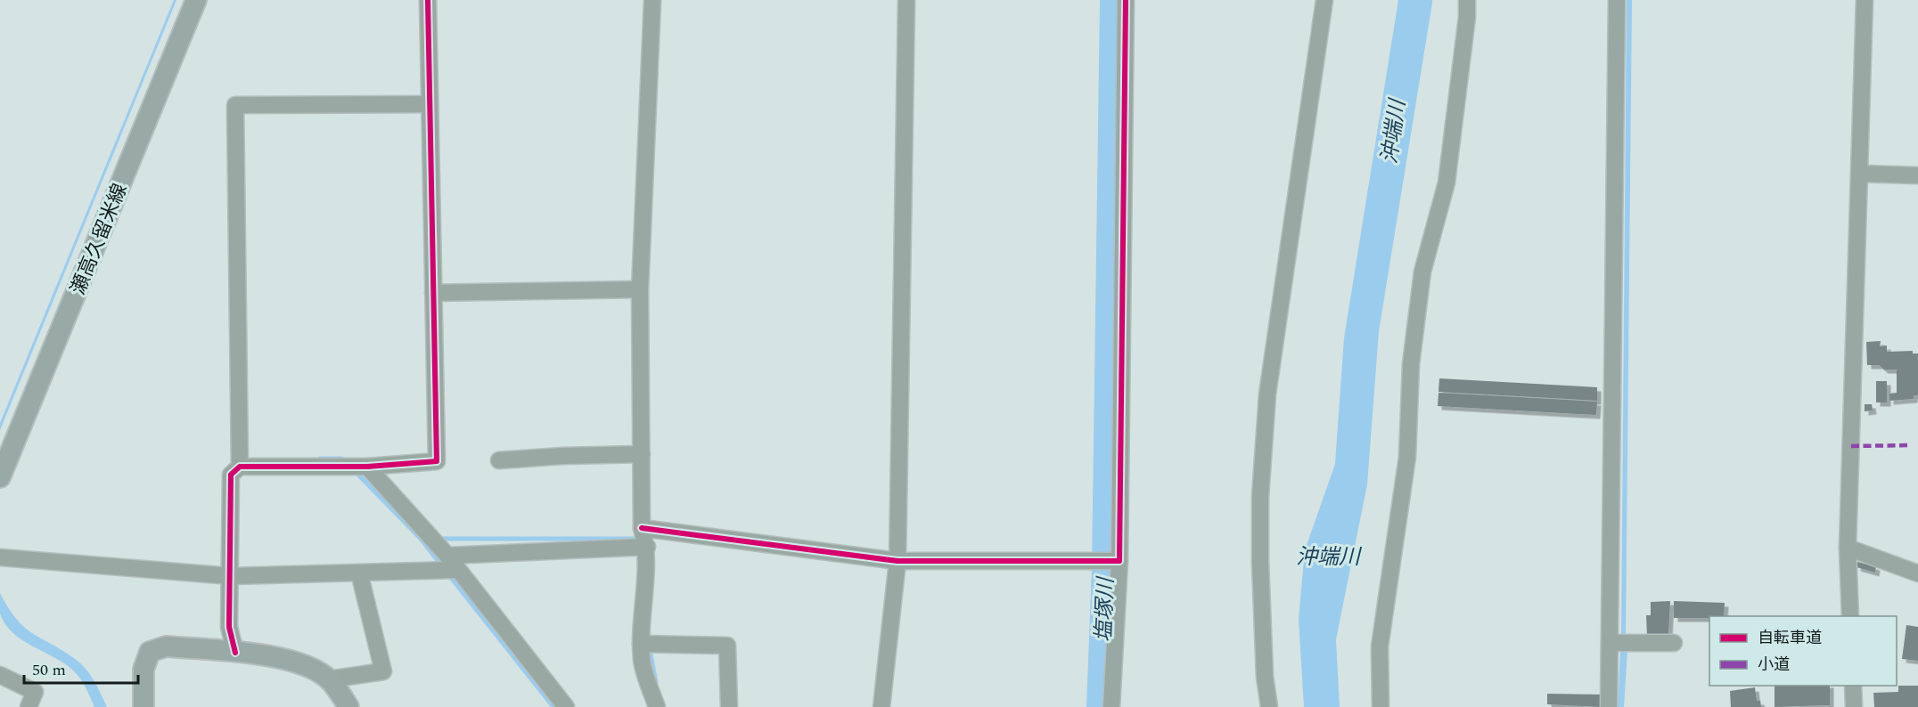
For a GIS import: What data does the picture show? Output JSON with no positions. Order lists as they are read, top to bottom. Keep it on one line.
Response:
{"streets":{"main road":["瀬高久留米線"]},"water":["沖端川","塩塚川"],"legend":["自転車道","小道"],"scale_bar":"50 m"}
